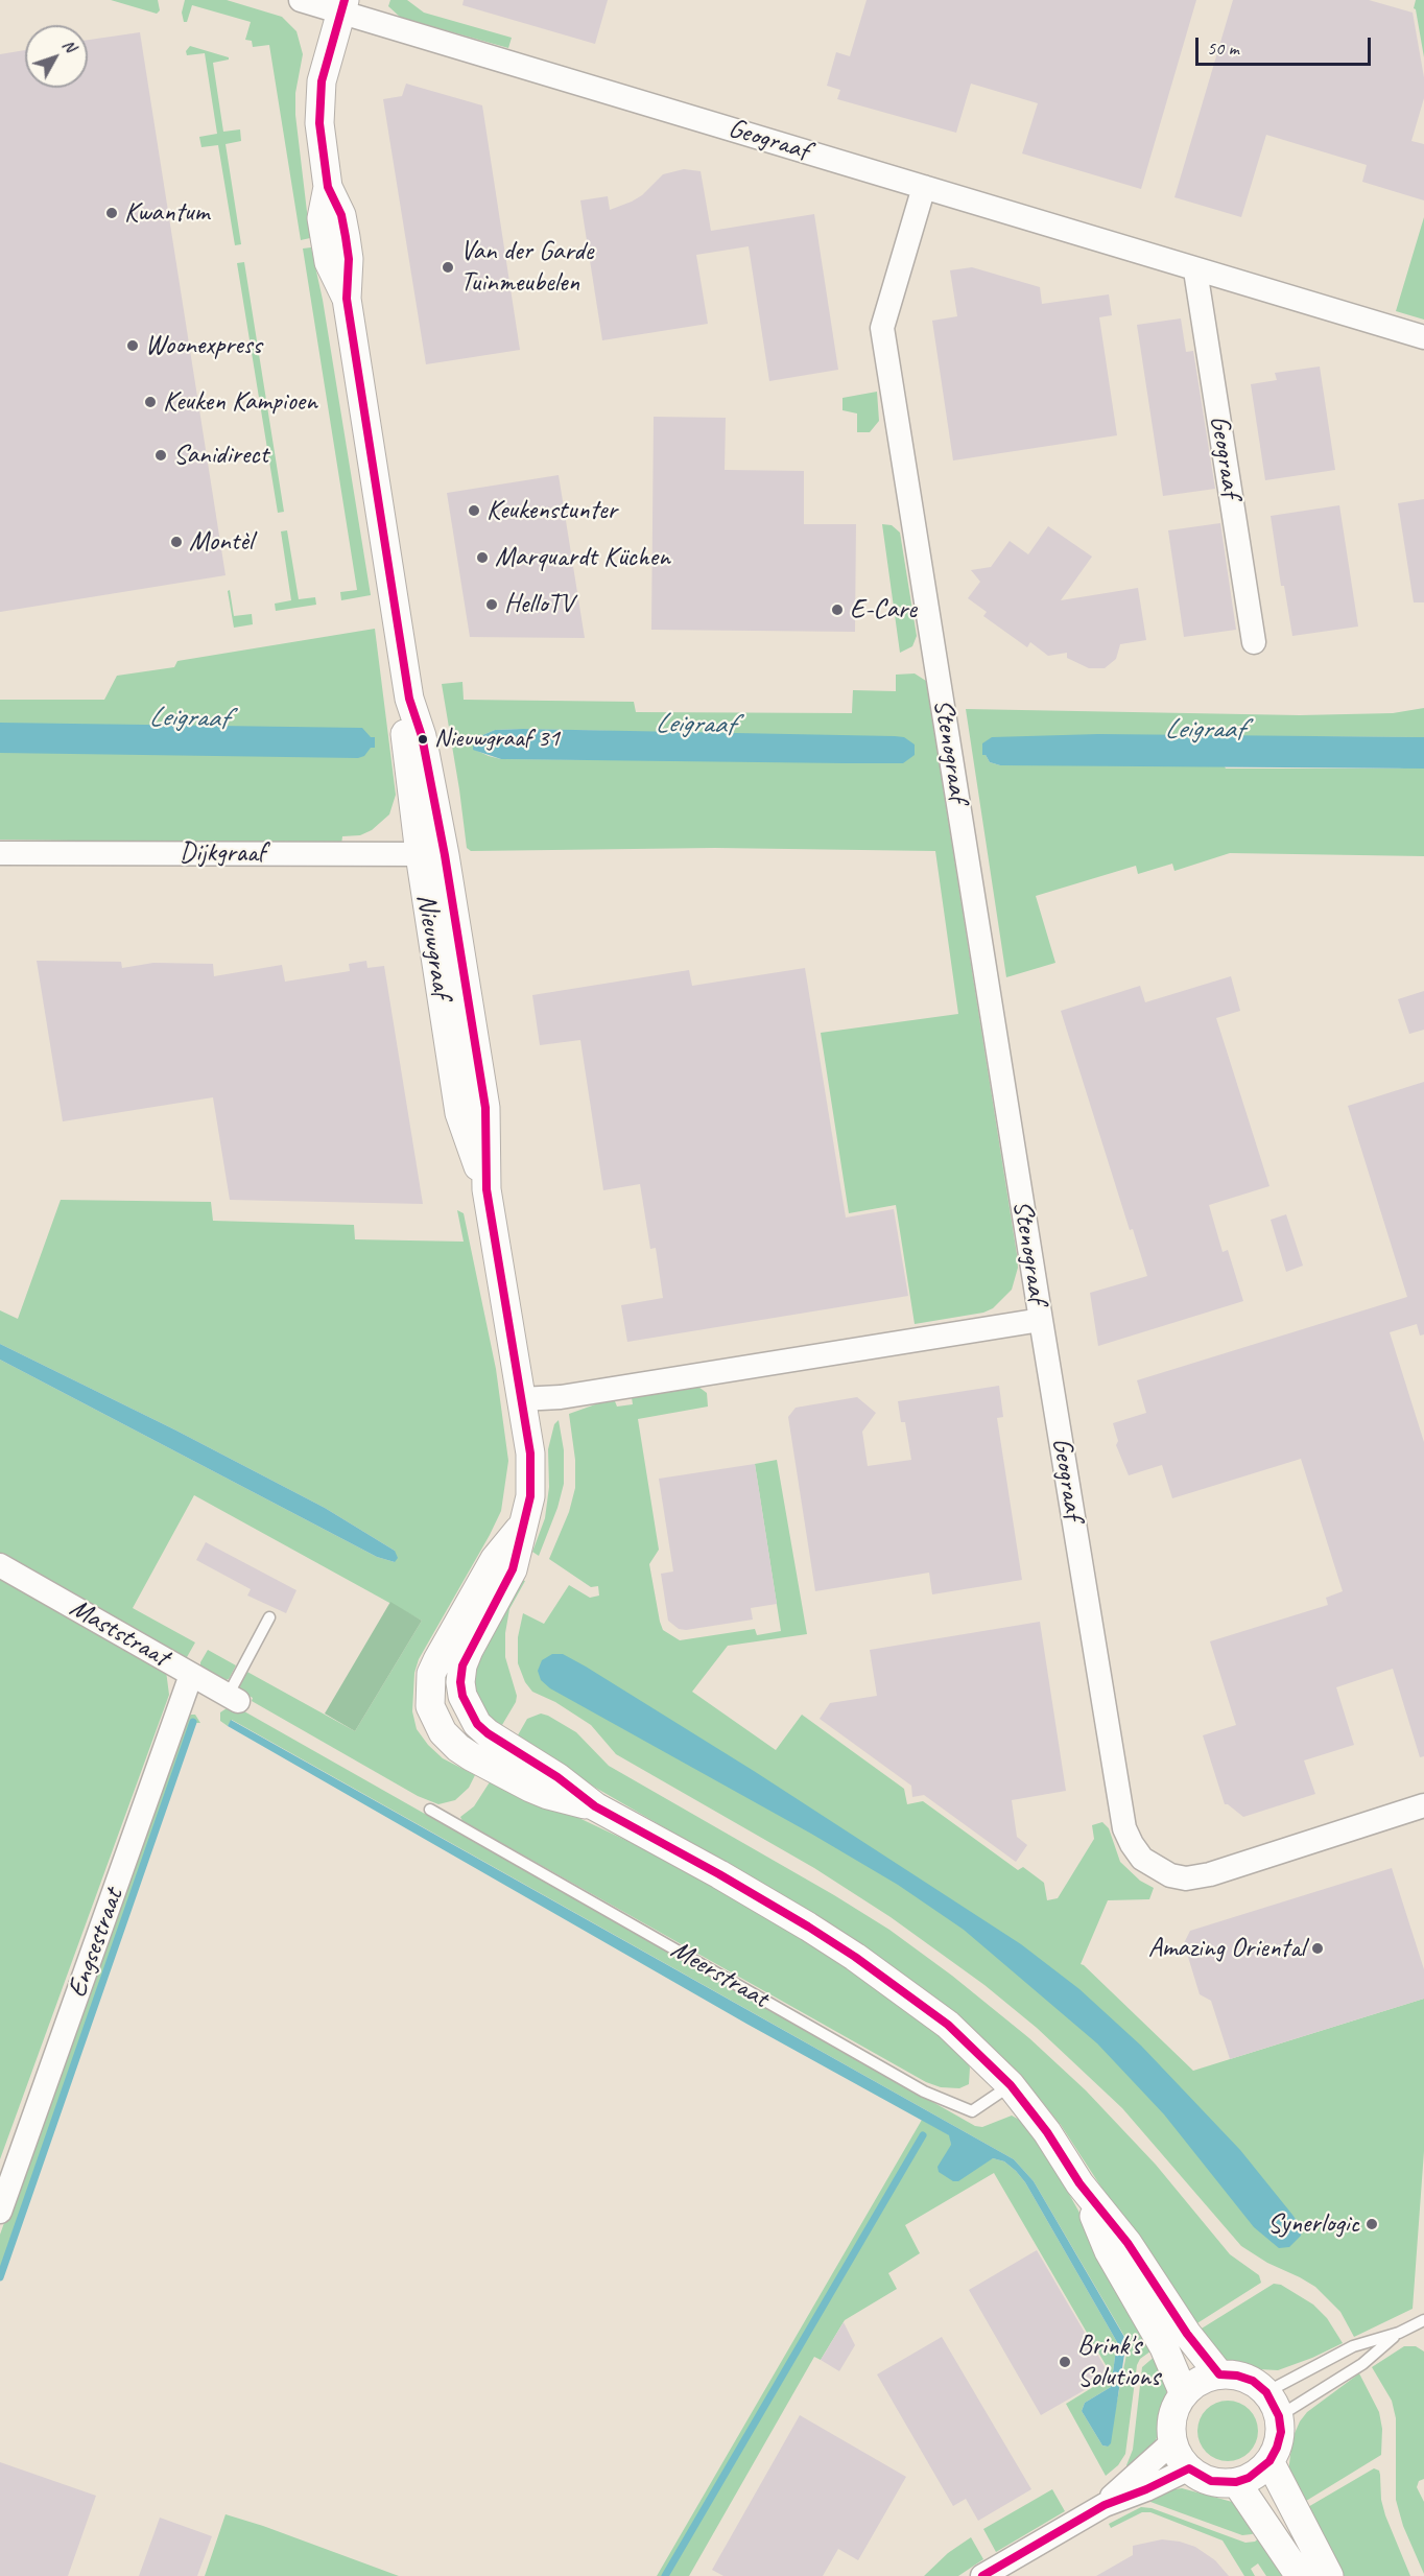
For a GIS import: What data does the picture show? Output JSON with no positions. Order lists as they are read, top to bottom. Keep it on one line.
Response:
{"streets":{"street":["Geograaf","Stenograaf","Dijkgraaf","Nieuwgraaf","Maststraat","Engsestraat"],"lane":["Meerstraat"]},"crossings":[["Geograaf","Stenograaf"],["Geograaf","Nieuwgraaf"],["Dijkgraaf","Nieuwgraaf"],["Nieuwgraaf","Meerstraat"],["Maststraat","Engsestraat"]],"water":["Leigraaf"],"places":["Kwantum","Van der Garde Tuinmeubelen","Woonexpress","Keuken Kampioen","Sanidirect","Keukenstunter","Montèl","Marquardt Küchen","HelloTV","E-Care","Nieuwgraaf 31","Amazing Oriental","Synerlogic","Brink's Solutions"],"scale_bar":"50 m","north":"top right"}
